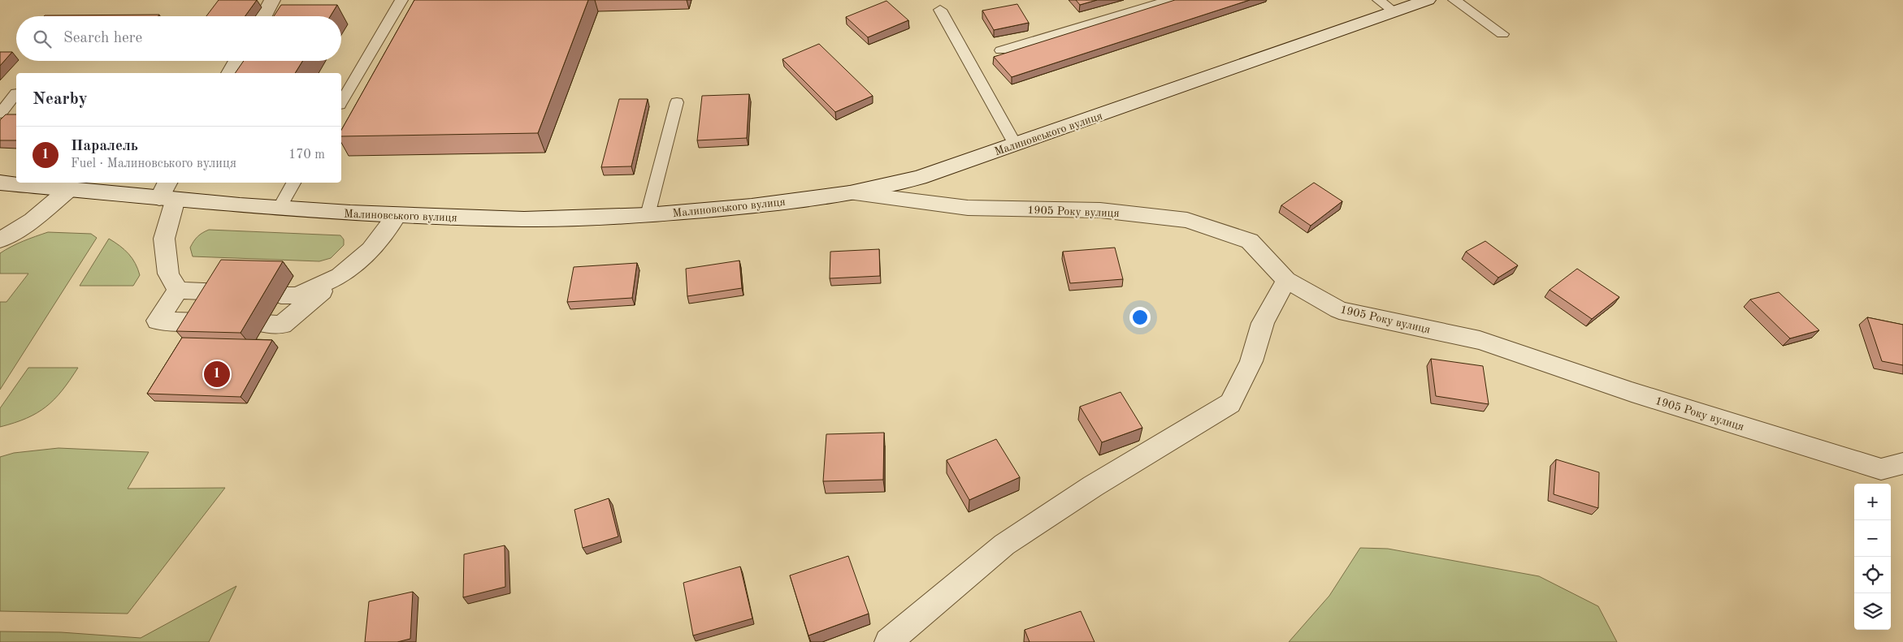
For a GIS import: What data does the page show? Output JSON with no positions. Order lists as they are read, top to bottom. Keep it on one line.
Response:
{"streets":{"street":["Малиновського вулиця","1905 Року вулиця"]},"crossings":[["Малиновського вулиця","1905 Року вулиця"]],"page":{"search":"Search here","heading":"Nearby","list":[{"mark":"1","name":"Паралель","note":"Fuel · Малиновського вулиця","value":"170 m"}],"pins":"1","map_buttons":["+","−"]}}
